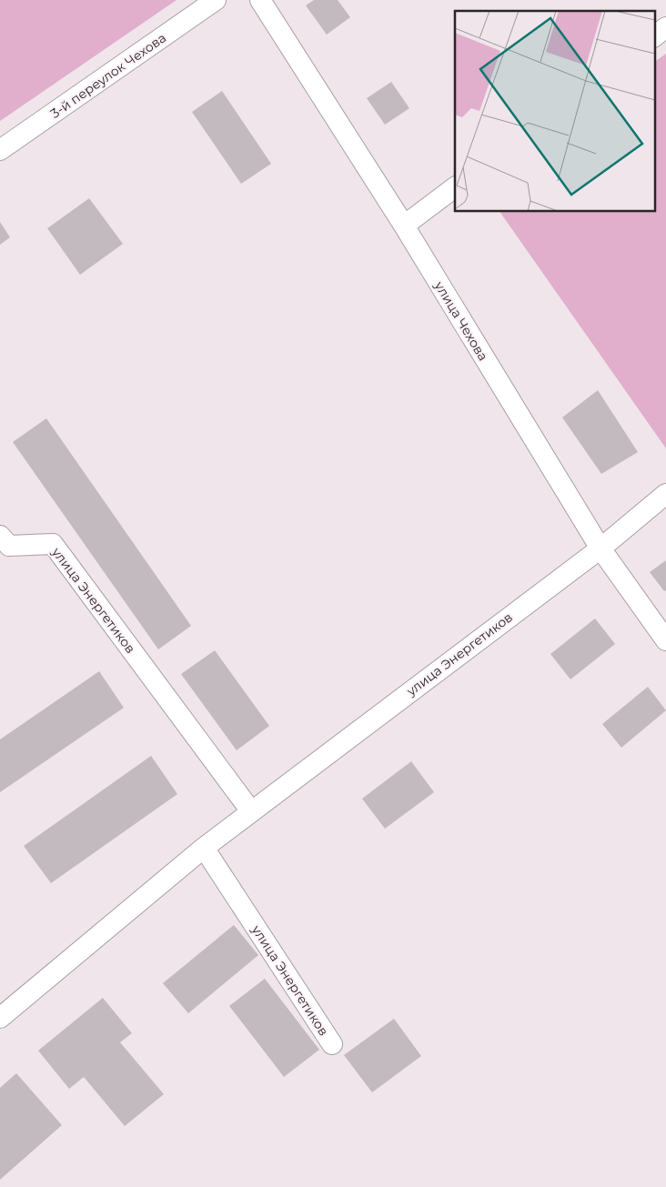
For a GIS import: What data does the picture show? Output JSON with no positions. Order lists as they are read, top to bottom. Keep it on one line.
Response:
{"streets":{"street":["3-й переулок Чехова","улица Чехова","улица Энергетиков"]},"crossings":[["улица Чехова","улица Энергетиков"]]}
